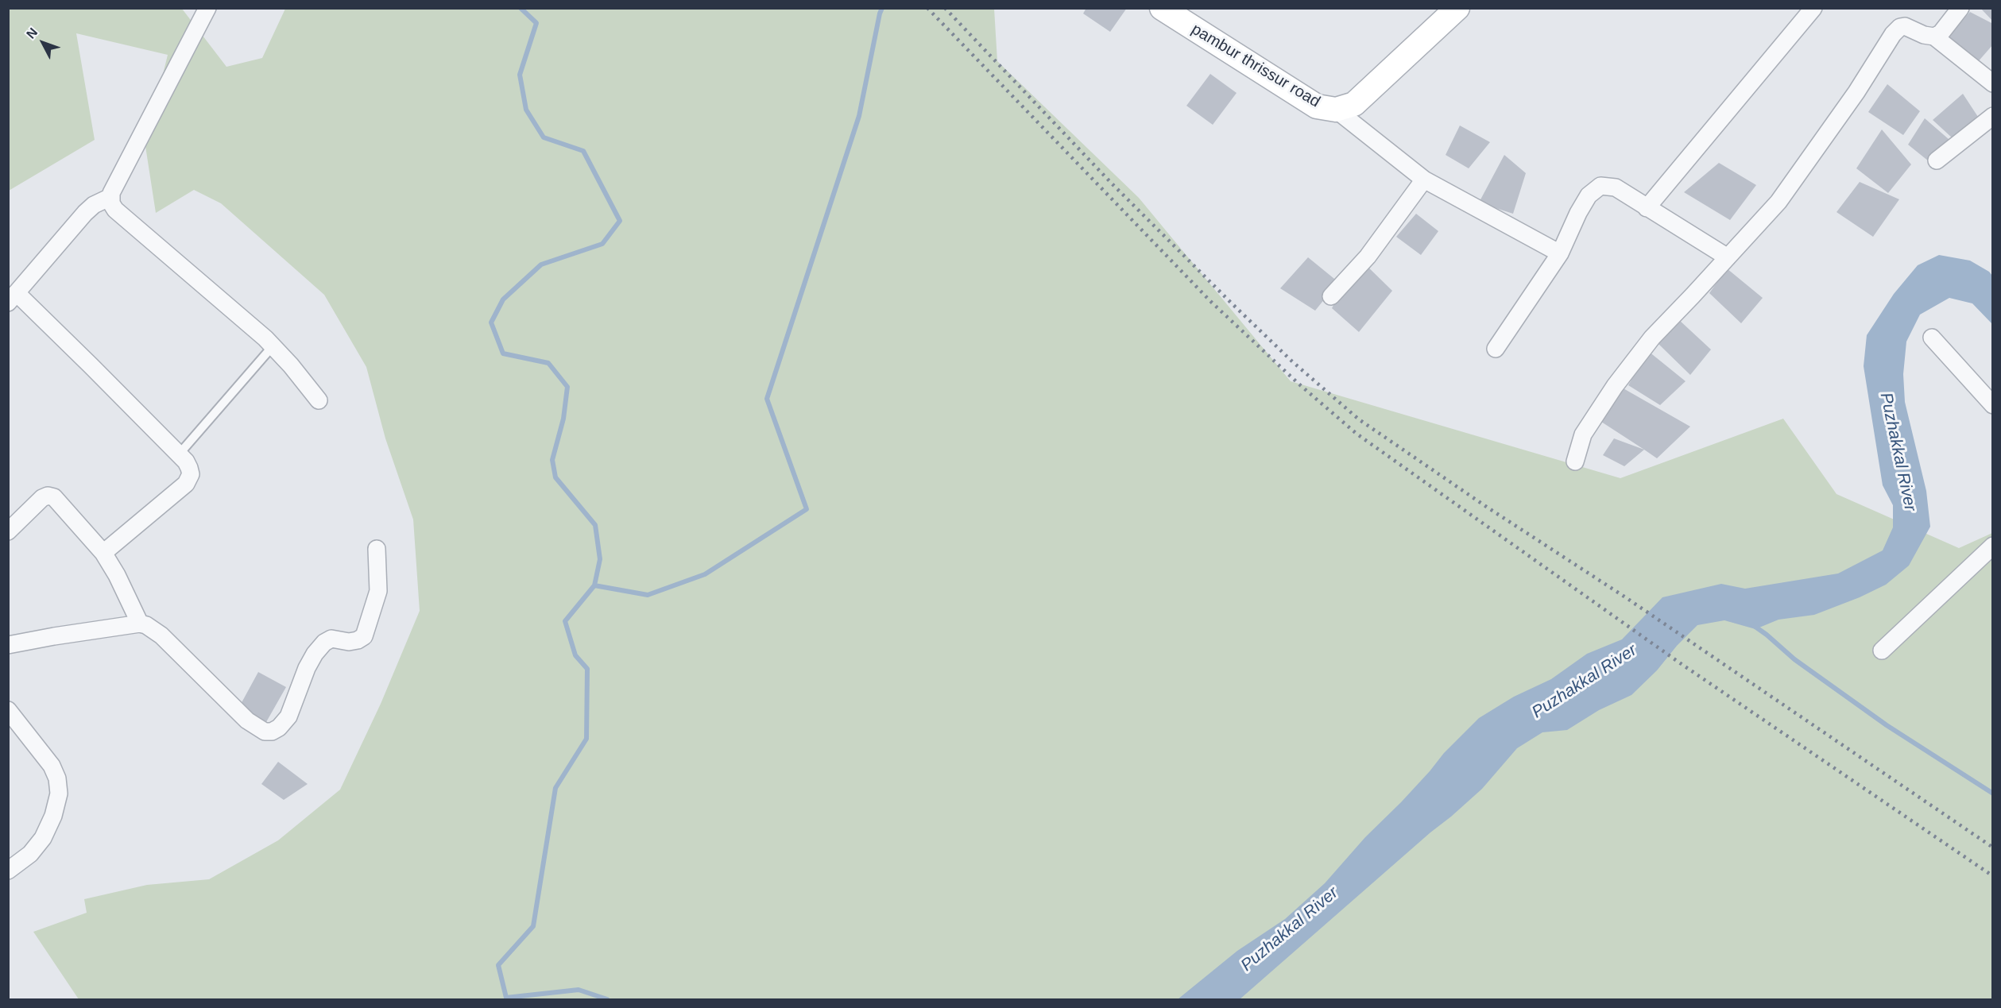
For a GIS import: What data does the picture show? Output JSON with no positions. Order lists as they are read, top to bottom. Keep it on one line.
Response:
{"streets":{"main road":["pambur thrissur road"]},"water":["Puzhakkal River"],"north":"top left"}
